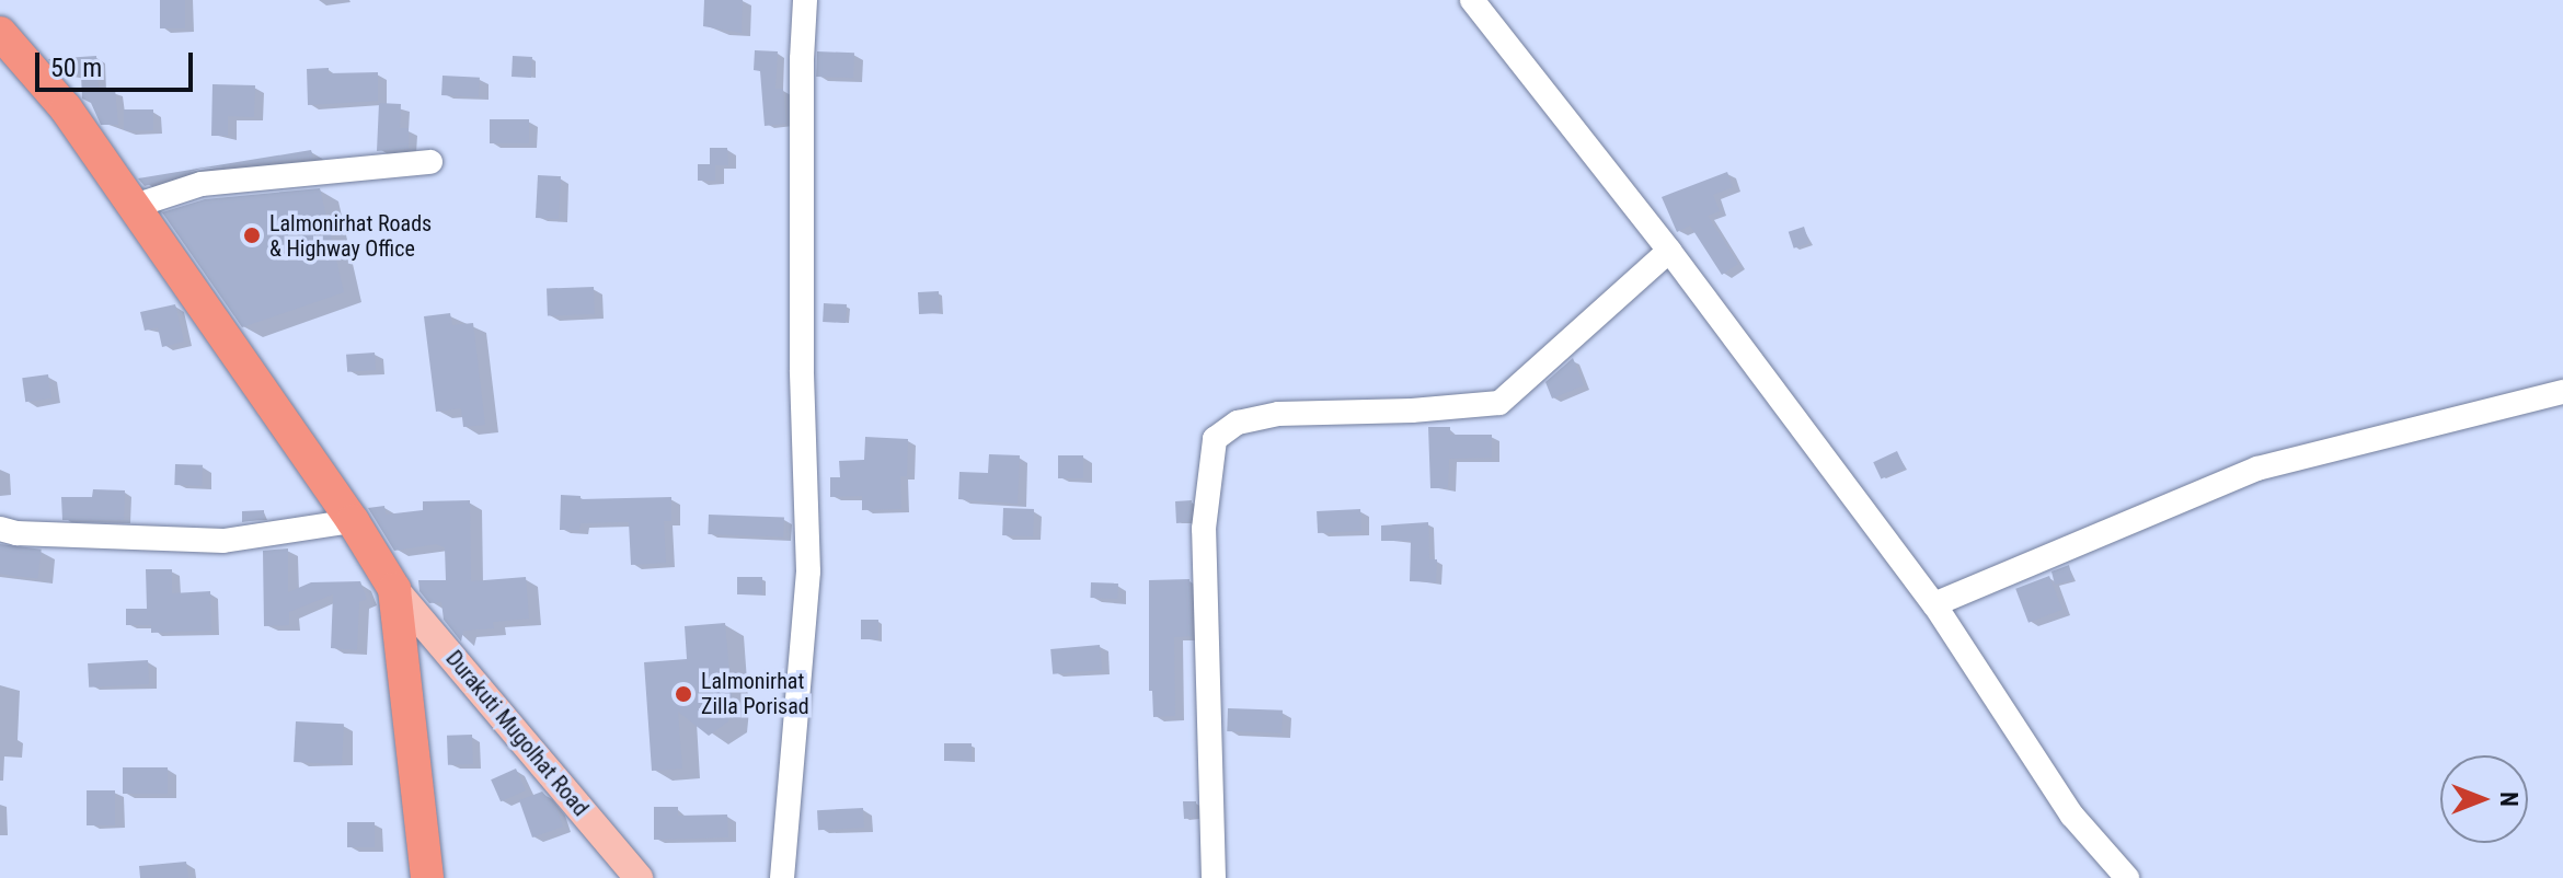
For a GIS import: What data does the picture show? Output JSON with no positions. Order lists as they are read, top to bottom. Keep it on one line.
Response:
{"streets":{"main road":["Durakuti Mugolhat Road"]},"places":["Lalmonirhat Roads & Highway Office","Lalmonirhat Zilla Porisad"],"scale_bar":"50 m","north":"right"}
